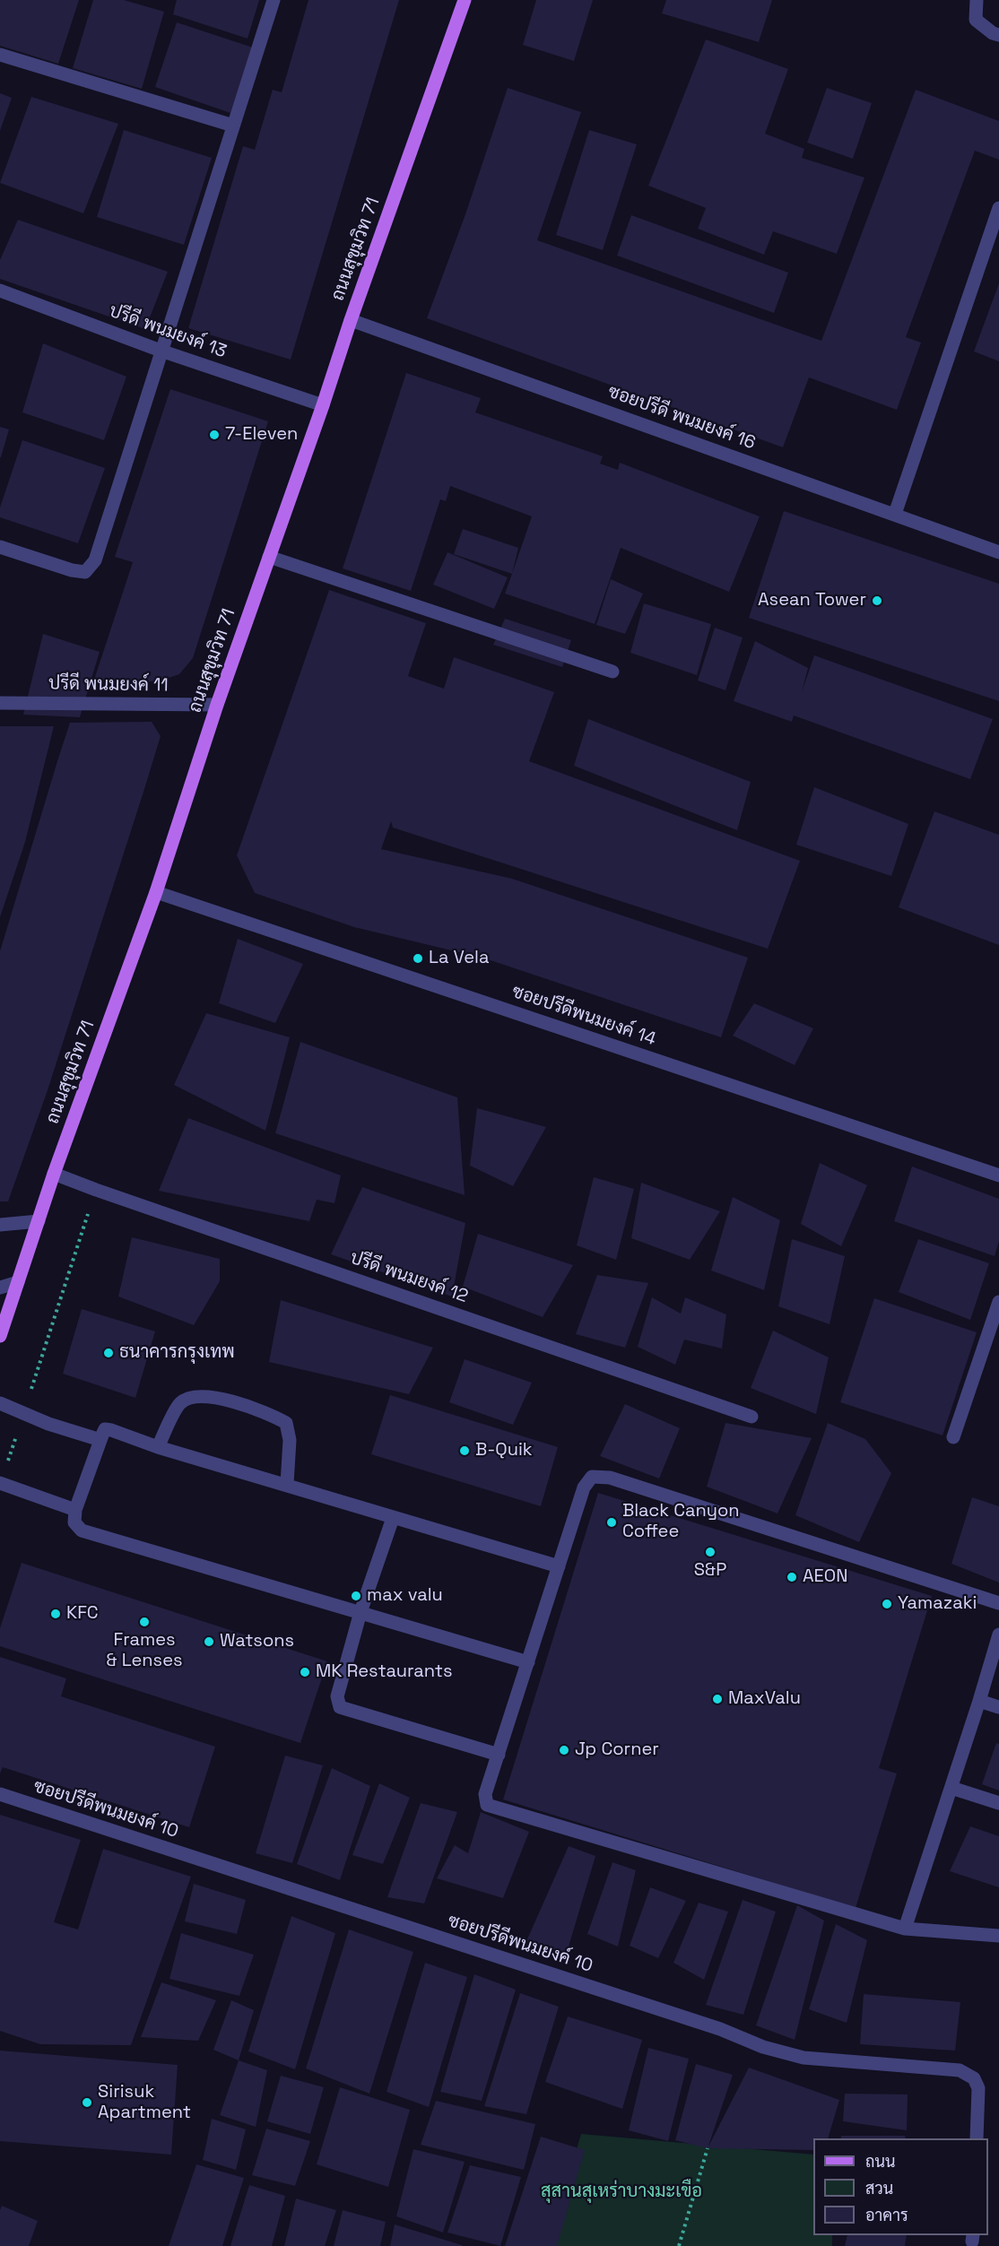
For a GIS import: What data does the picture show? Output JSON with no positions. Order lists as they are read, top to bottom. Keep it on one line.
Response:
{"streets":{"main road":["ถนนสุขุมวิท 71"],"street":["ปรีดี พนมยงค์ 13","ซอยปรีดี พนมยงค์ 16","ปรีดี พนมยงค์ 11","ซอยปรีดีพนมยงค์ 14","ปรีดี พนมยงค์ 12","ซอยปรีดีพนมยงค์ 10"]},"crossings":[["ถนนสุขุมวิท 71","ปรีดี พนมยงค์ 13"],["ถนนสุขุมวิท 71","ซอยปรีดี พนมยงค์ 16"],["ถนนสุขุมวิท 71","ปรีดี พนมยงค์ 11"],["ถนนสุขุมวิท 71","ซอยปรีดีพนมยงค์ 14"],["ถนนสุขุมวิท 71","ปรีดี พนมยงค์ 12"]],"parks":["สุสานสุเหร่าบางมะเขือ"],"places":["7-Eleven","Asean Tower","La Vela","ธนาคารกรุงเทพ","B-Quik","Black Canyon Coffee","S&P","AEON","max valu","Yamazaki","KFC","Frames & Lenses","Watsons","MK Restaurants","MaxValu","Jp Corner","Sirisuk Apartment"],"legend":["ถนน","สวน","อาคาร"]}
